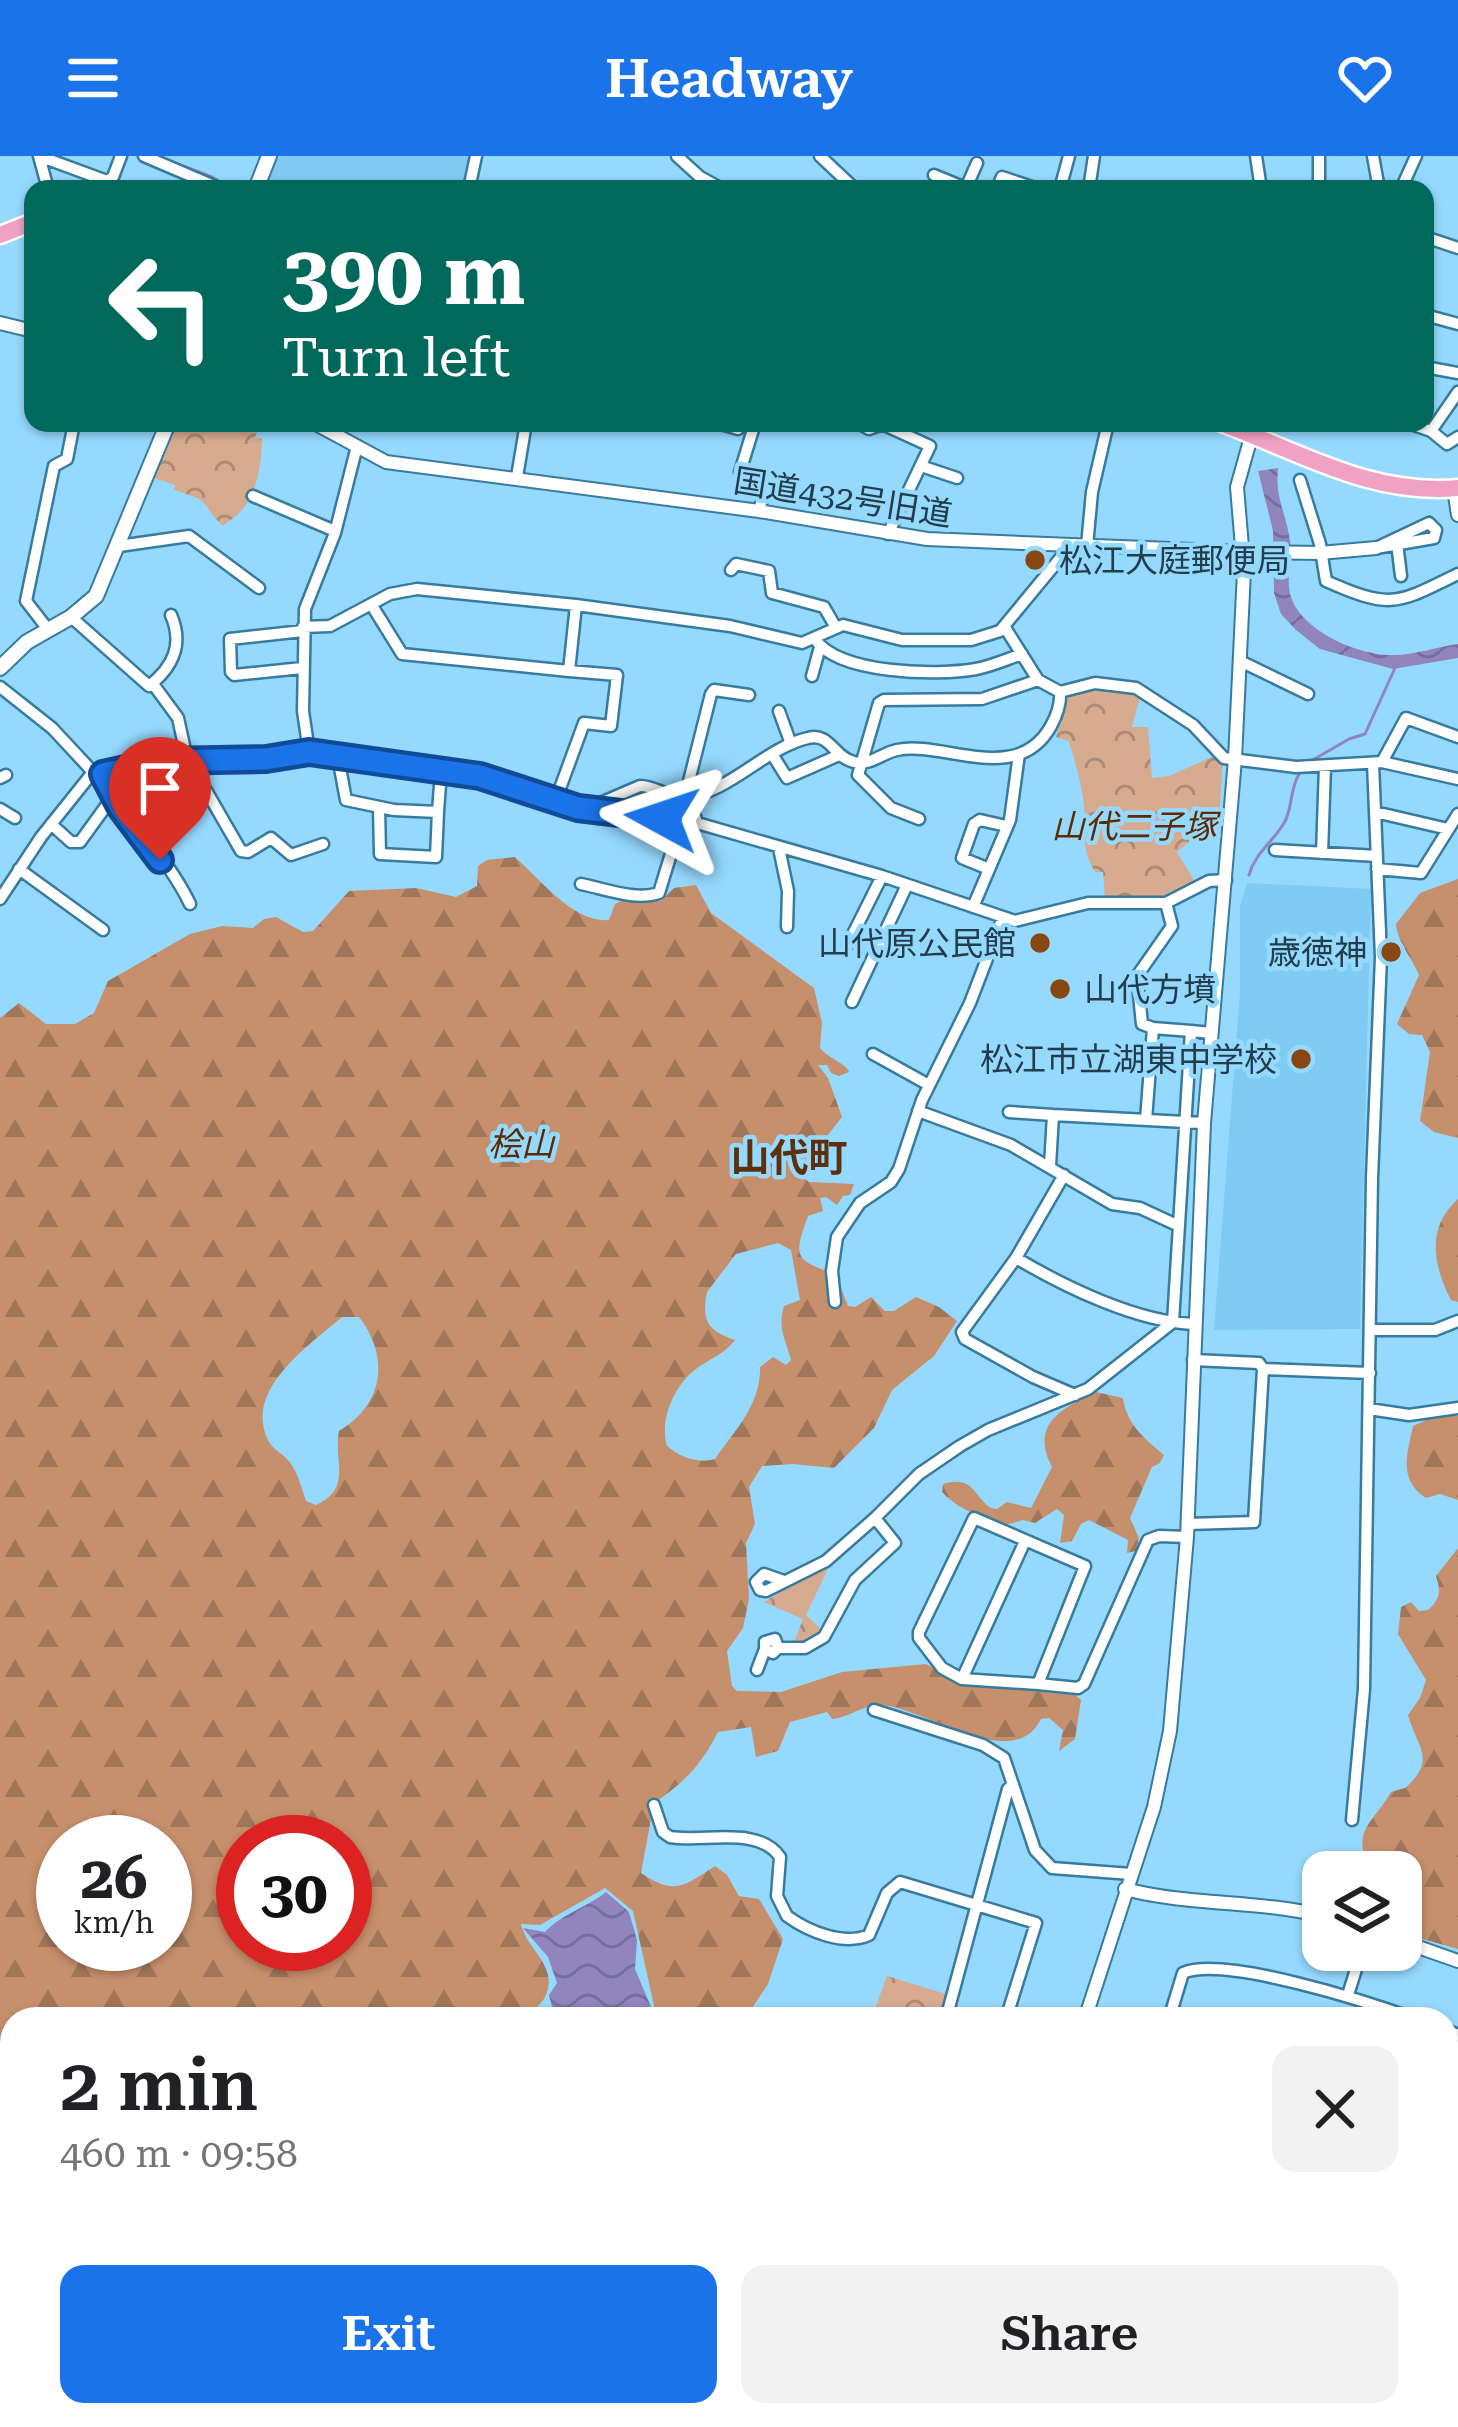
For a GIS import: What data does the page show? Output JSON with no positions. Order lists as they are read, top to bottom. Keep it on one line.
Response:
{"streets":{"street":["国道432号旧道"]},"districts":["山代町"],"parks":["山代二子塚","桧山"],"places":["松江大庭郵便局","山代原公民館","歳徳神","山代方墳","松江市立湖東中学校"],"page":{"header":"Headway","turn":["390 m","Turn left"],"speed":"26 km/h","limit":"30","heading":["2 min","460 m · 09:58"],"buttons":["Exit","Share"]}}
